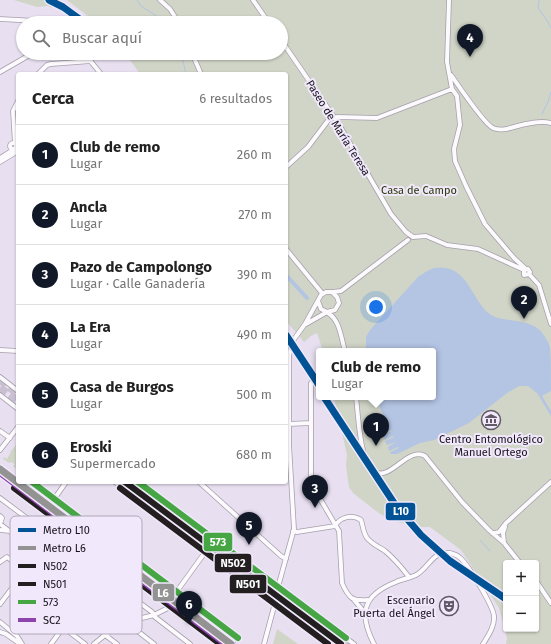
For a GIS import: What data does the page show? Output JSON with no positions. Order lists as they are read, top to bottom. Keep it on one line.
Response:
{"streets":{"street":["Paseo de María Teresa"]},"parks":["Casa de Campo"],"places":{"museum":["Centro Entomológico Manuel Ortego"],"theatre":["Escenario Puerta del Ángel"]},"lines":["metro line L10","metro line L6","transit line SC2","transit line N502","transit line 573","transit line N501"],"legend":["Metro L10","Metro L6","N502","N501","573","SC2"],"page":{"search":"Buscar aquí","pins":["4","2","1","3","5","6"],"heading":["Cerca","6 resultados"],"list":[{"mark":"1","name":"Club de remo","note":"Lugar","value":"260 m"},{"mark":"2","name":"Ancla","note":"Lugar","value":"270 m"},{"mark":"3","name":"Pazo de Campolongo","note":"Lugar · Calle Ganadería","value":"390 m"},{"mark":"4","name":"La Era","note":"Lugar","value":"490 m"},{"mark":"5","name":"Casa de Burgos","note":"Lugar","value":"500 m"},{"mark":"6","name":"Eroski","note":"Supermercado","value":"680 m"}],"popup":["Club de remo","Lugar"],"map_buttons":["+","−"]}}
